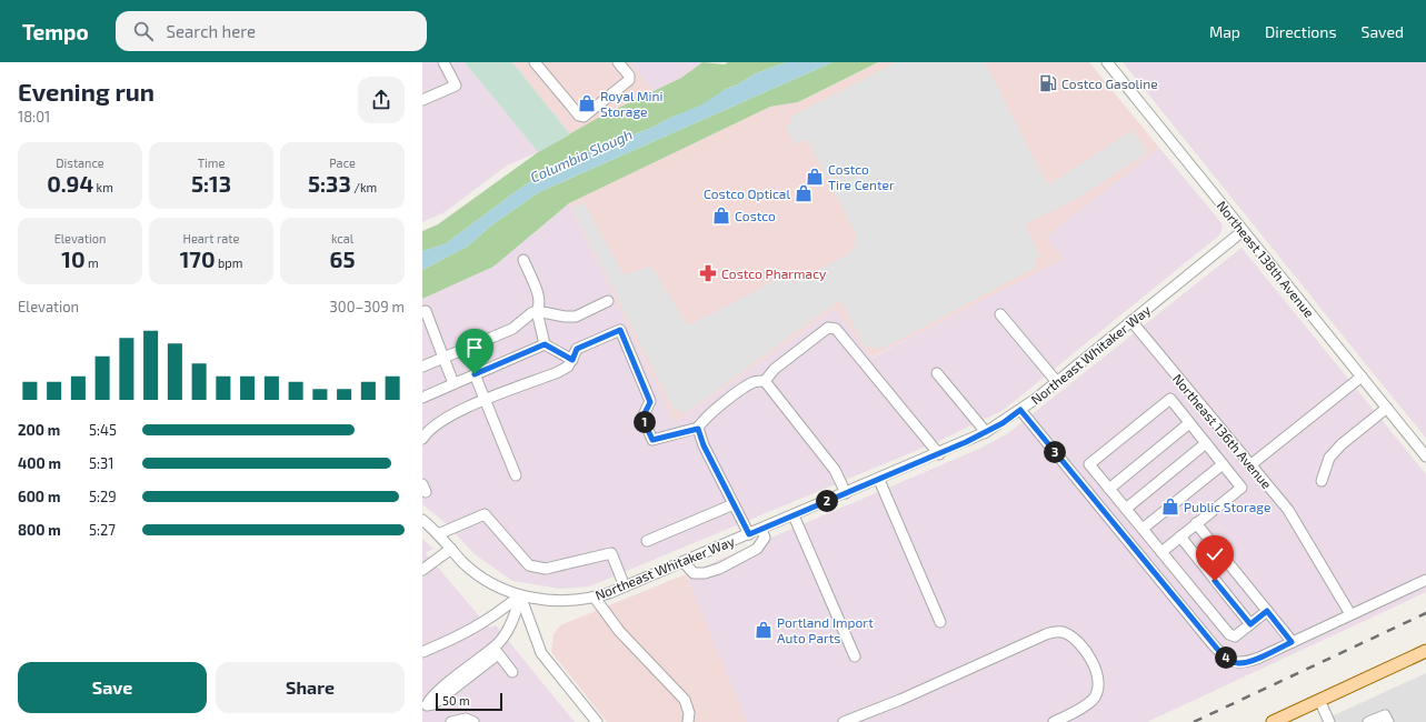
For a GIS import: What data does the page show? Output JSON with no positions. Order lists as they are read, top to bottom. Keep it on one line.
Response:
{"streets":{"street":["Northeast 138th Avenue","Northeast Whitaker Way","Northeast 136th Avenue"]},"crossings":[["Northeast 138th Avenue","Northeast Whitaker Way"],["Northeast Whitaker Way","Northeast 136th Avenue"]],"water":["Columbia Slough"],"places":{"fuel station":["Costco Gasoline"],"shop":["Royal Mini Storage","Costco Tire Center","Costco Optical","Costco","Public Storage","Portland Import Auto Parts"],"pharmacy":["Costco Pharmacy"]},"scale_bar":"50 m","page":{"header":"Tempo","search":"Search here","nav":["Map","Directions","Saved"],"heading":["Evening run","18:01"],"stats":[["Distance","0.94 km"],["Time","5:13"],["Pace","5:33 /km"],["Elevation","10 m"],["Heart rate","170 bpm"],["kcal","65"]],"chart":["Elevation","300–309 m"],"pins":["1","3","2","4"],"list":[{"name":"200 m","note":"5:45"},{"name":"400 m","note":"5:31"},{"name":"600 m","note":"5:29"},{"name":"800 m","note":"5:27"}],"buttons":["Save","Share"],"scale":"50 m"}}
